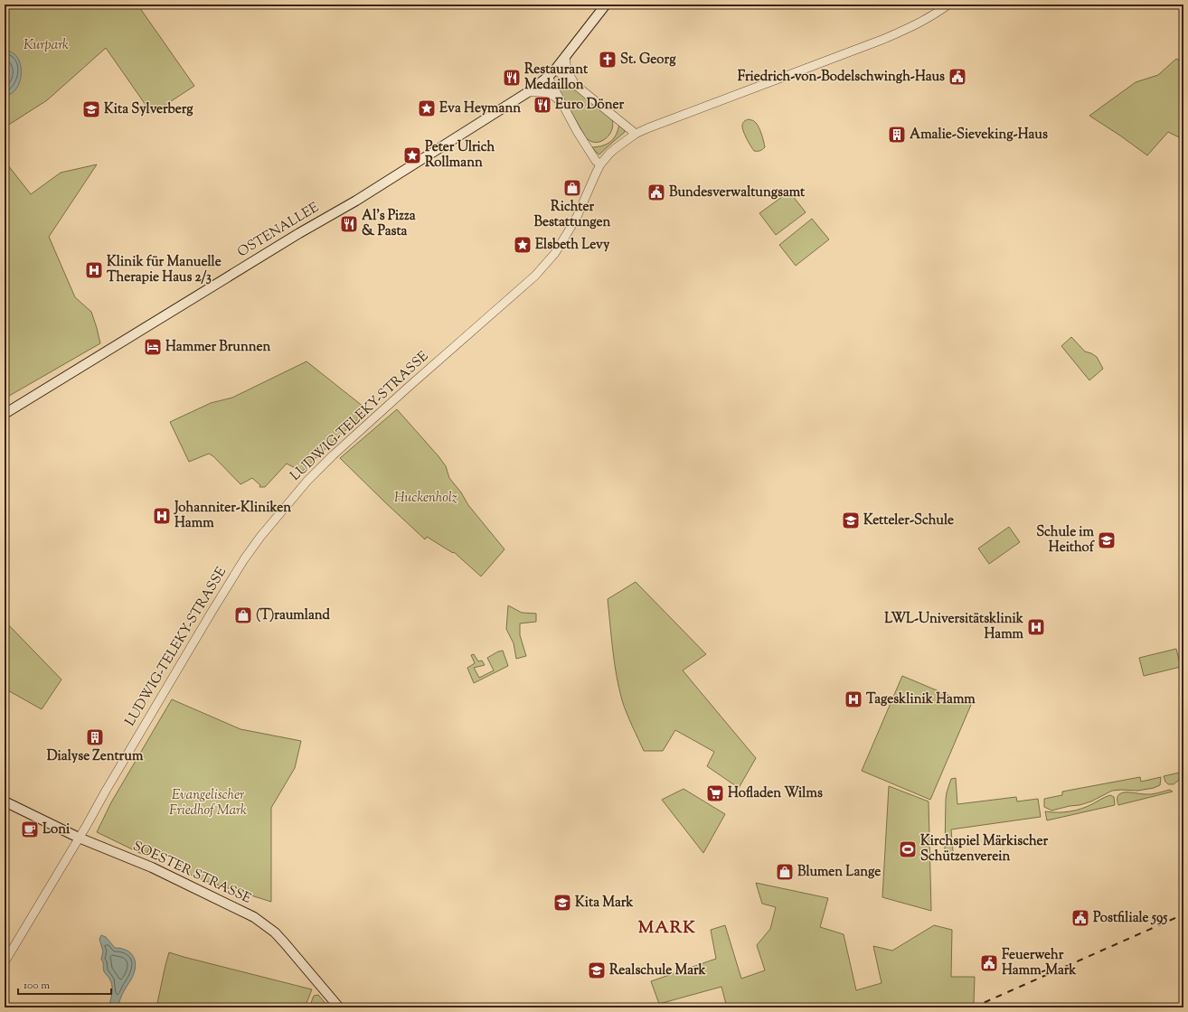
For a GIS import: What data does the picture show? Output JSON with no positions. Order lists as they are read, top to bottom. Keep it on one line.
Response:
{"streets":{"main road":["OSTENALLEE","SOESTER STRASSE"],"street":["LUDWIG-TELEKY-STRASSE"]},"crossings":[["LUDWIG-TELEKY-STRASSE","SOESTER STRASSE"]],"districts":["MARK"],"parks":["Kurpark","Huckenholz","Evangelischer Friedhof Mark"],"places":{"church":["St. Georg"],"public building":["Friedrich-von-Bodelschwingh-Haus","Bundesverwaltungsamt","Postfiliale 595","Feuerwehr Hamm-Mark"],"restaurant":["Restaurant Medaillon","Euro Döner","Al's Pizza & Pasta"],"place":["Eva Heymann","Peter Ulrich Rollmann","Elsbeth Levy"],"school or university":["Kita Sylverberg","Ketteler-Schule","Schule im Heithof","Kita Mark","Realschule Mark"],"building":["Amalie-Sieveking-Haus","Dialyse Zentrum"],"shop":["Richter Bestattungen","(T)raumland","Blumen Lange"],"hospital":["Klinik für Manuelle Therapie Haus 2/3","Johanniter-Kliniken Hamm","LWL-Universitätsklinik Hamm","Tagesklinik Hamm"],"hotel":["Hammer Brunnen"],"supermarket":["Hofladen Wilms"],"cafe":["Loni"],"sports":["Kirchspiel Märkischer Schützenverein"]},"scale_bar":"100 m"}
